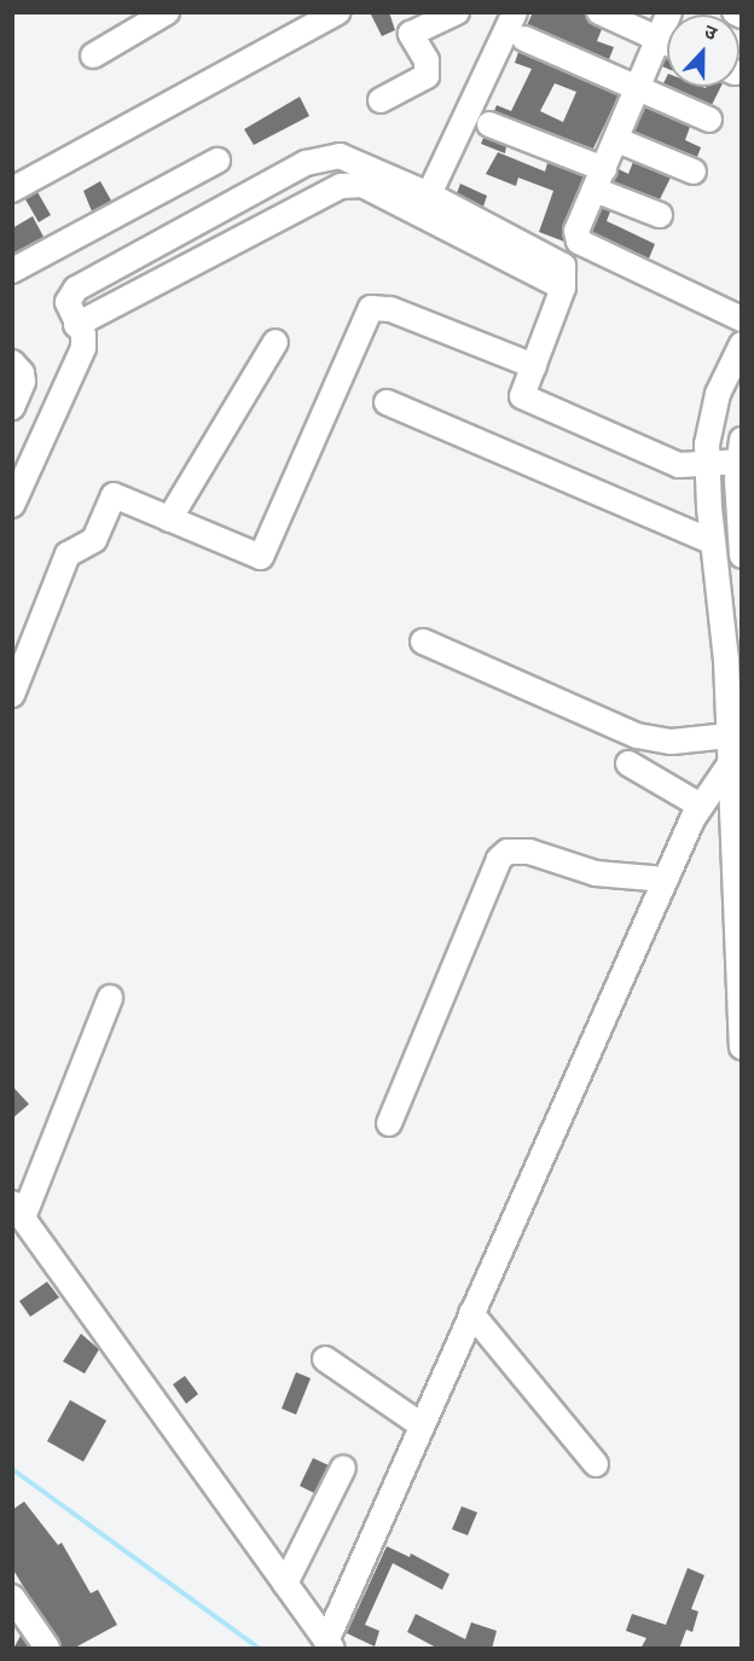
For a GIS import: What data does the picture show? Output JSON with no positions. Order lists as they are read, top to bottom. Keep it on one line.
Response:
{"north":"top"}
